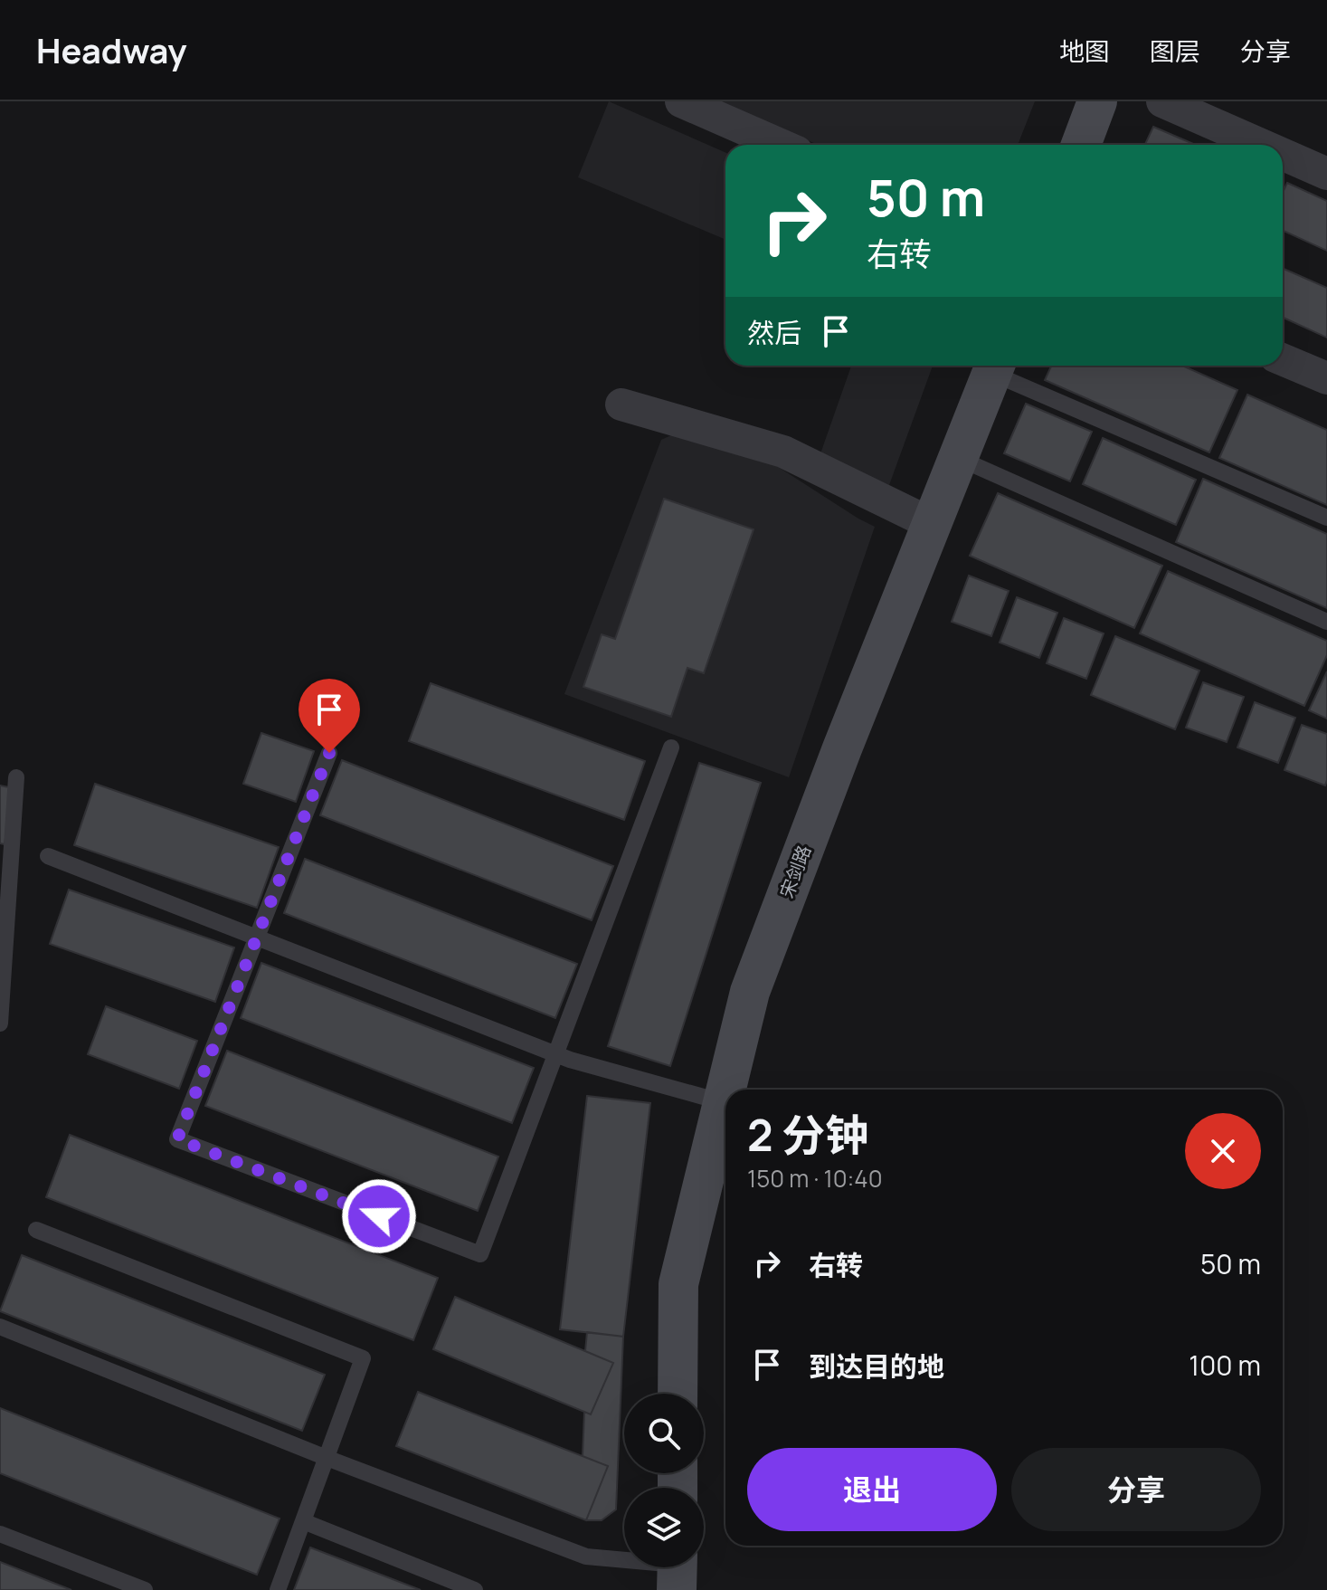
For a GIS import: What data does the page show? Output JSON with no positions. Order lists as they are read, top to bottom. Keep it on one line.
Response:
{"streets":{"main road":["宋剑路"]},"page":{"header":"Headway","nav":["地图","图层","分享"],"turn":["50 m","右转"],"then":"然后","heading":["2 分钟","150 m · 10:40"],"list":[{"name":"右转","value":"50 m"},{"name":"到达目的地","value":"100 m"}],"buttons":["退出","分享"]}}
